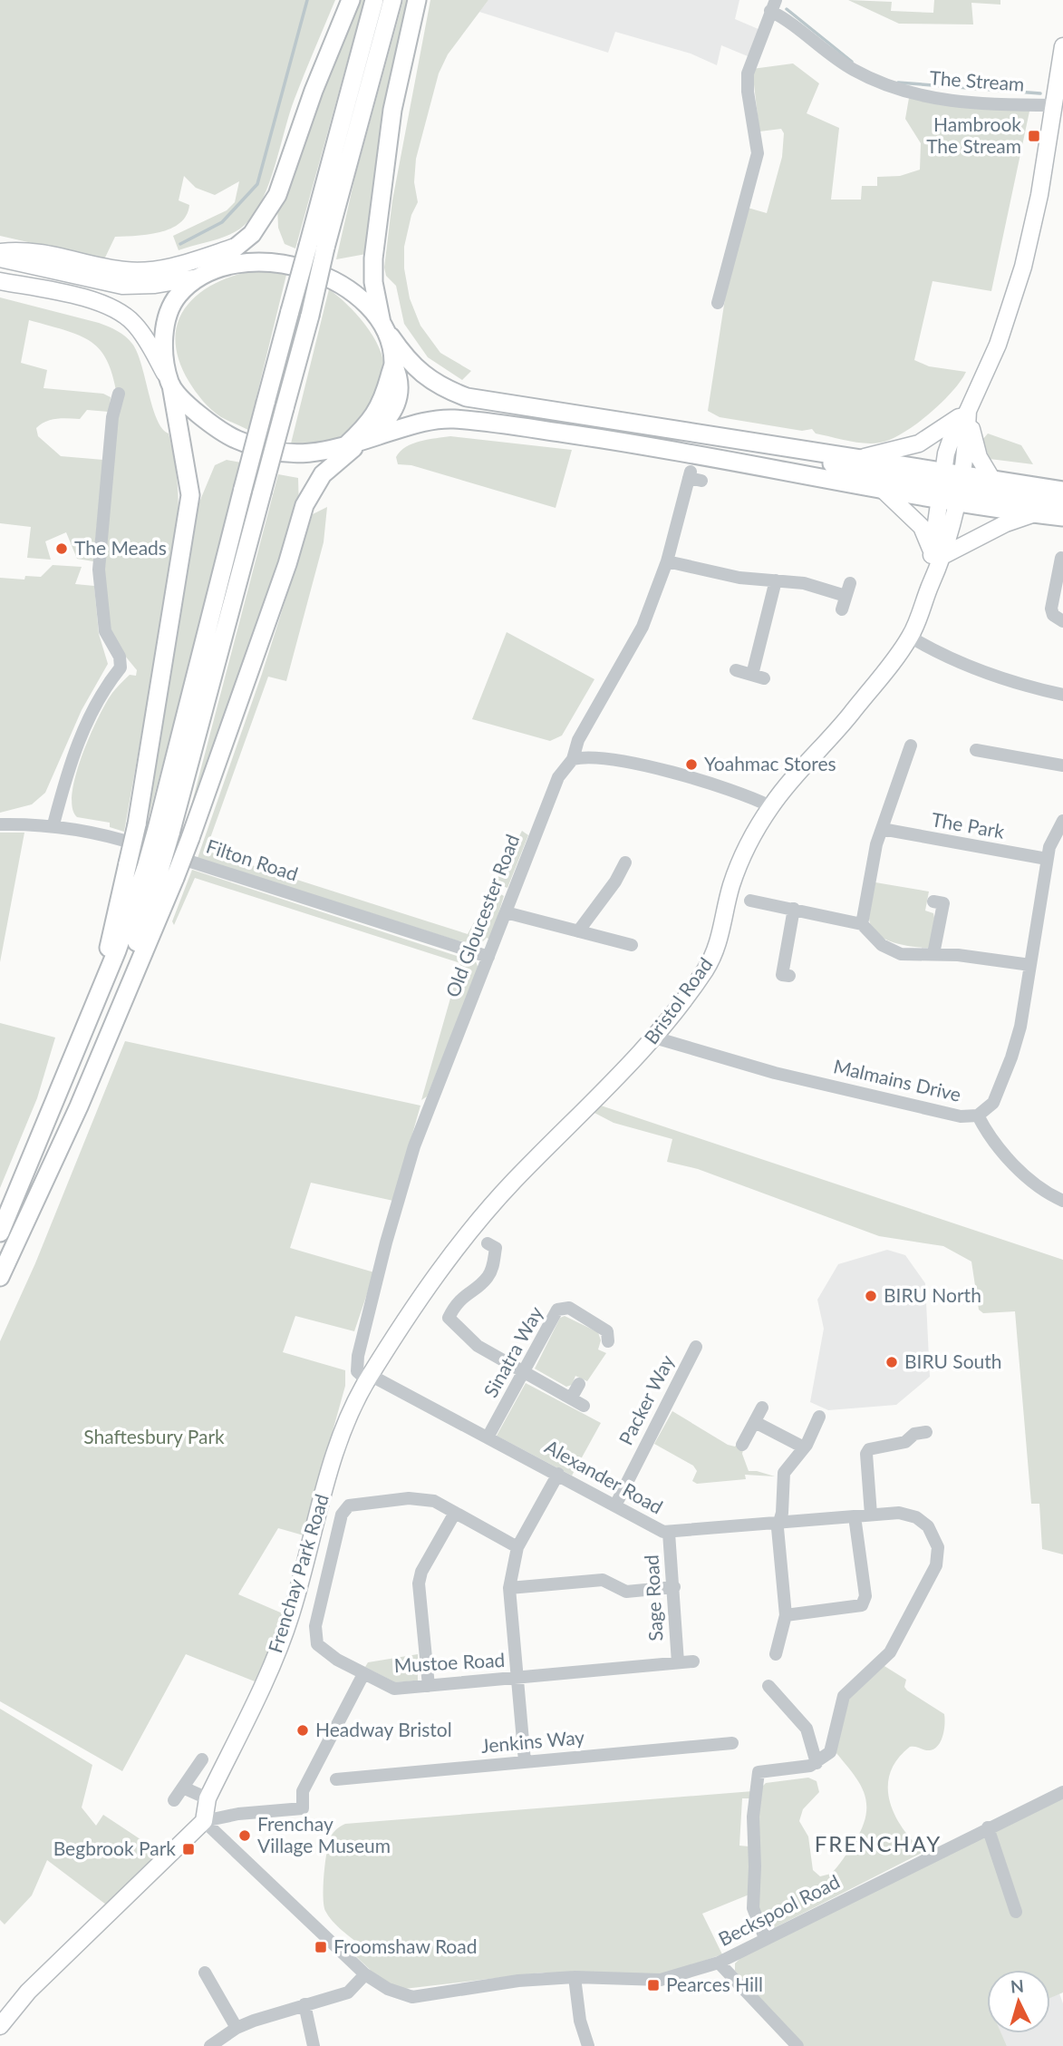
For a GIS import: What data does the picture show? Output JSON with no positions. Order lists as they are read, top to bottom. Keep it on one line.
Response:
{"streets":{"main road":["Bristol Road","Frenchay Park Road"],"street":["The Stream","The Park","Filton Road","Old Gloucester Road","Malmains Drive","Sinatra Way","Packer Way","Alexander Road","Sage Road","Mustoe Road","Jenkins Way","Beckspool Road"]},"crossings":[["The Park","Malmains Drive"],["Filton Road","Old Gloucester Road"],["Old Gloucester Road","Bristol Road"],["Old Gloucester Road","Alexander Road"],["Old Gloucester Road","Frenchay Park Road"],["Bristol Road","Malmains Drive"],["Bristol Road","Alexander Road"],["Bristol Road","Frenchay Park Road"],["Sinatra Way","Alexander Road"],["Packer Way","Alexander Road"],["Alexander Road","Frenchay Park Road"],["Alexander Road","Sage Road"],["Sage Road","Mustoe Road"]],"districts":["FRENCHAY"],"parks":["Shaftesbury Park"],"places":{"transit":["Hambrook The Stream","Begbrook Park","Froomshaw Road","Pearces Hill"],"other":["The Meads","Yoahmac Stores","BIRU North","BIRU South","Headway Bristol","Frenchay Village Museum"]},"north":"top"}
